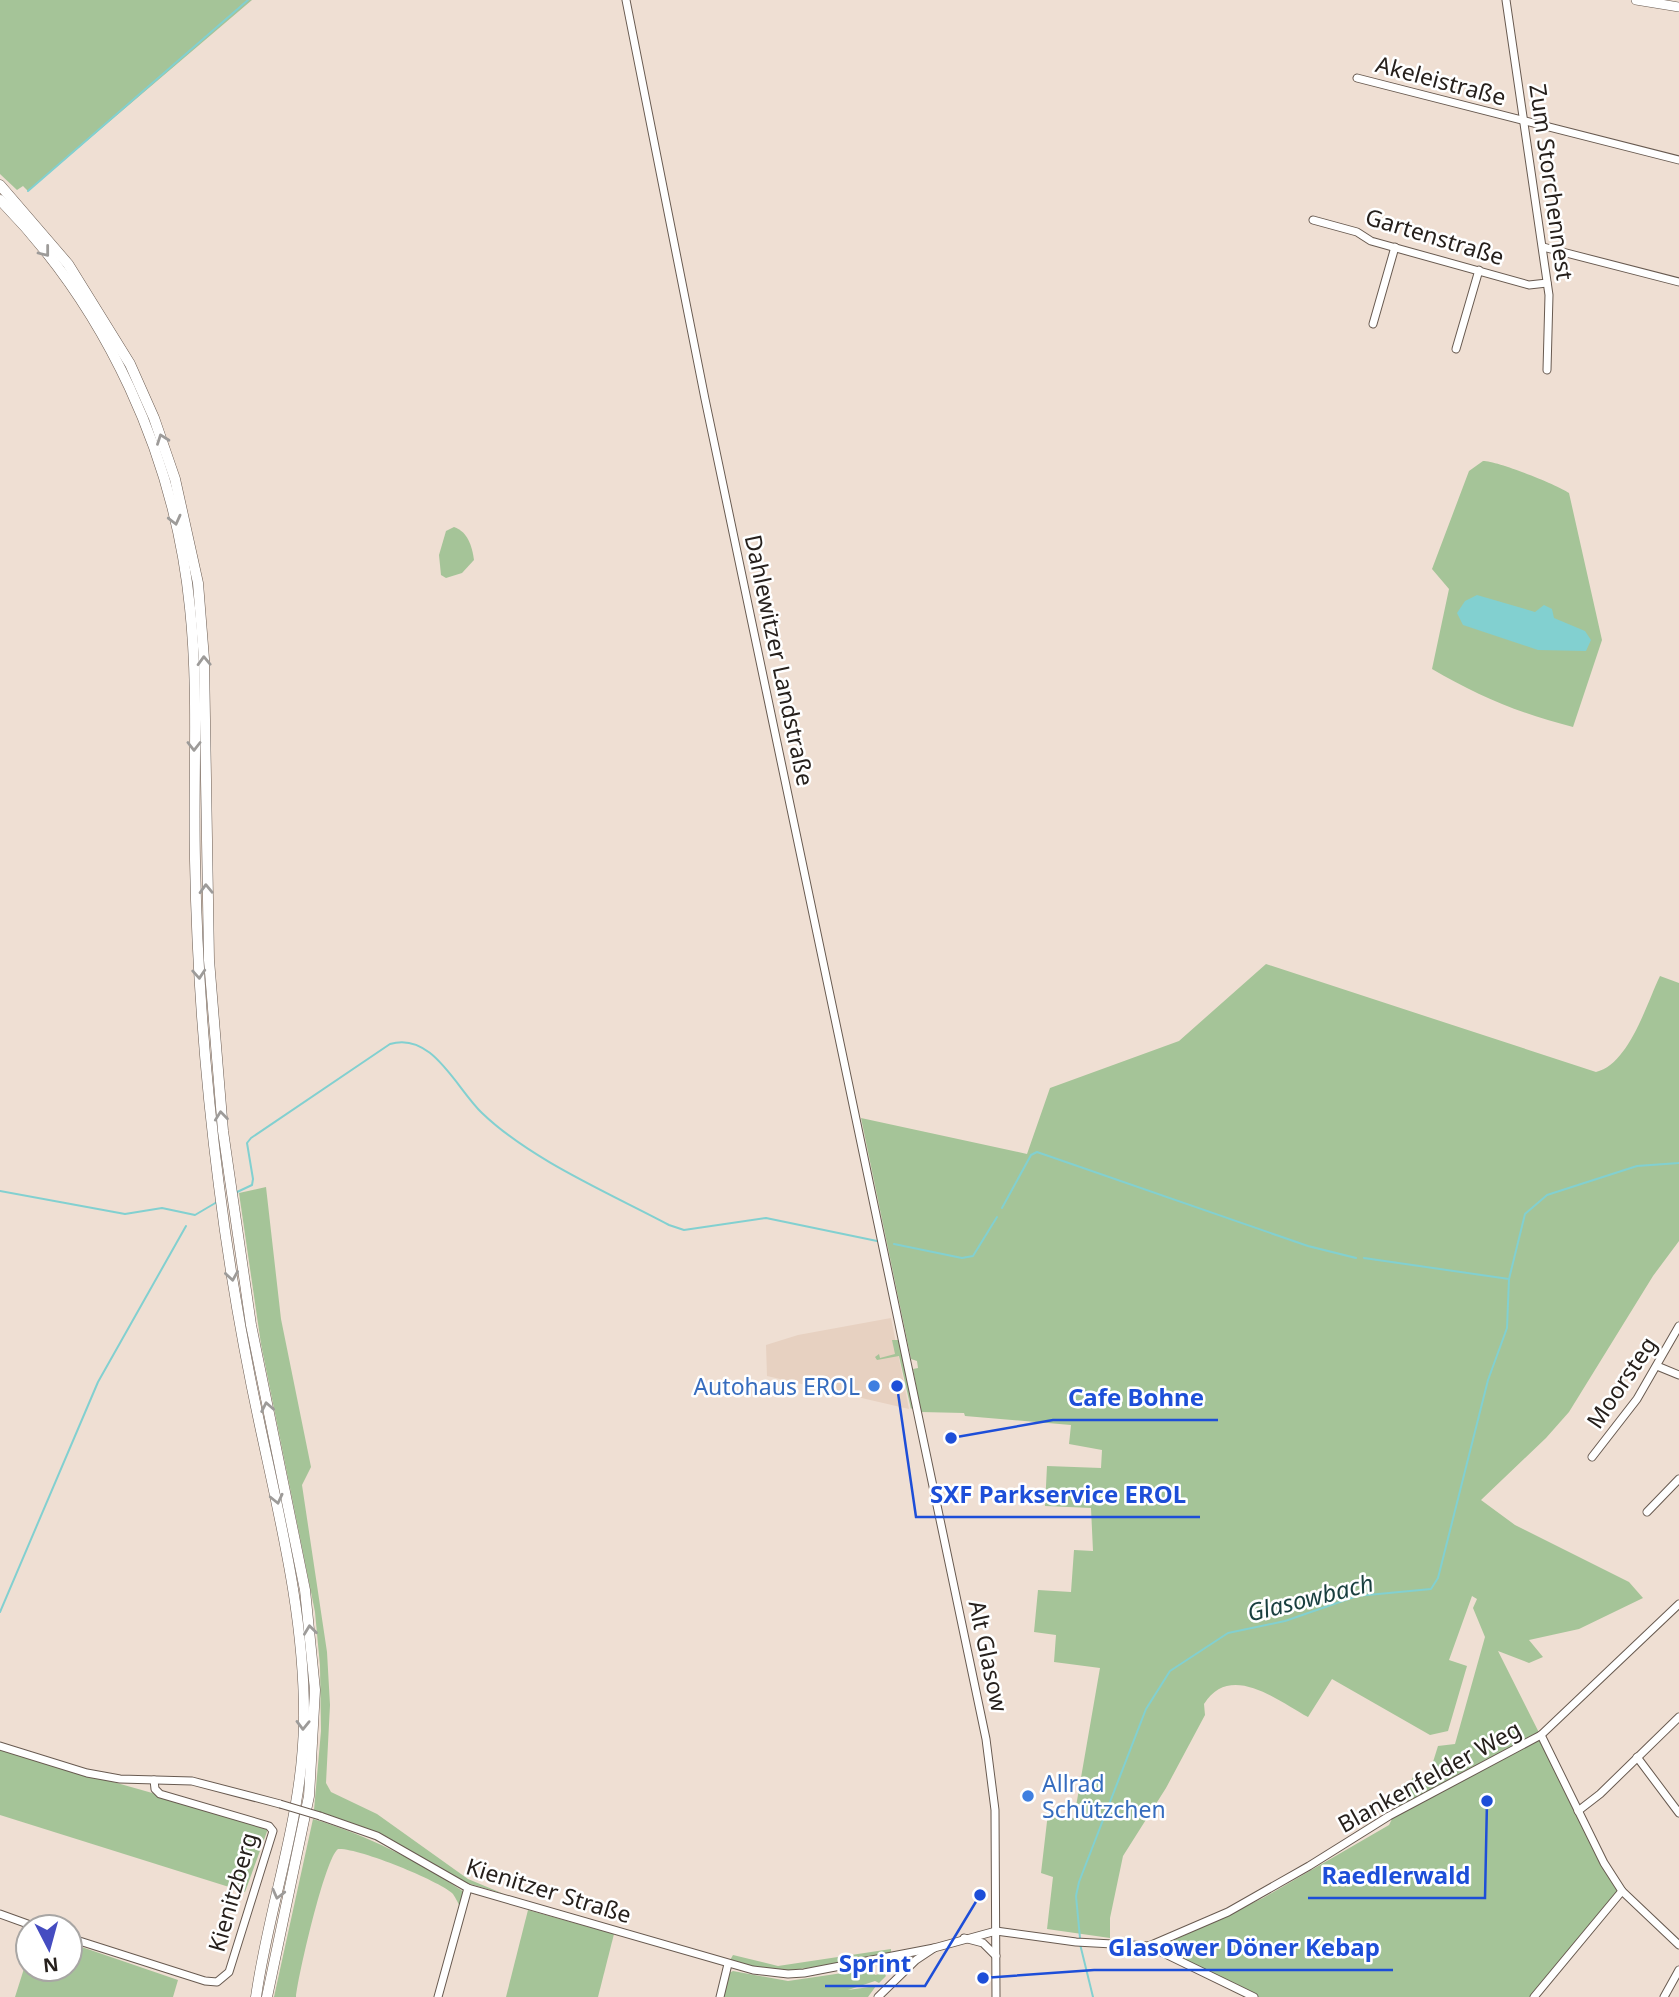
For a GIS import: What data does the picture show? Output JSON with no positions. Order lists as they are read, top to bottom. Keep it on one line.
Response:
{"streets":{"street":["Akeleistraße","Zum Storchennest","Gartenstraße","Dahlewitzer Landstraße","Moorsteg","Alt Glasow","Blankenfelder Weg","Kienitzer Straße","Kienitzberg"]},"crossings":[["Akeleistraße","Zum Storchennest"],["Zum Storchennest","Gartenstraße"],["Dahlewitzer Landstraße","Alt Glasow"],["Kienitzer Straße","Kienitzberg"]],"water":["Glasowbach"],"places":["Autohaus EROL","SXF Parkservice EROL","Cafe Bohne","Allrad Schützchen","Raedlerwald","Sprint","Glasower Döner Kebap"],"north":"bottom"}
